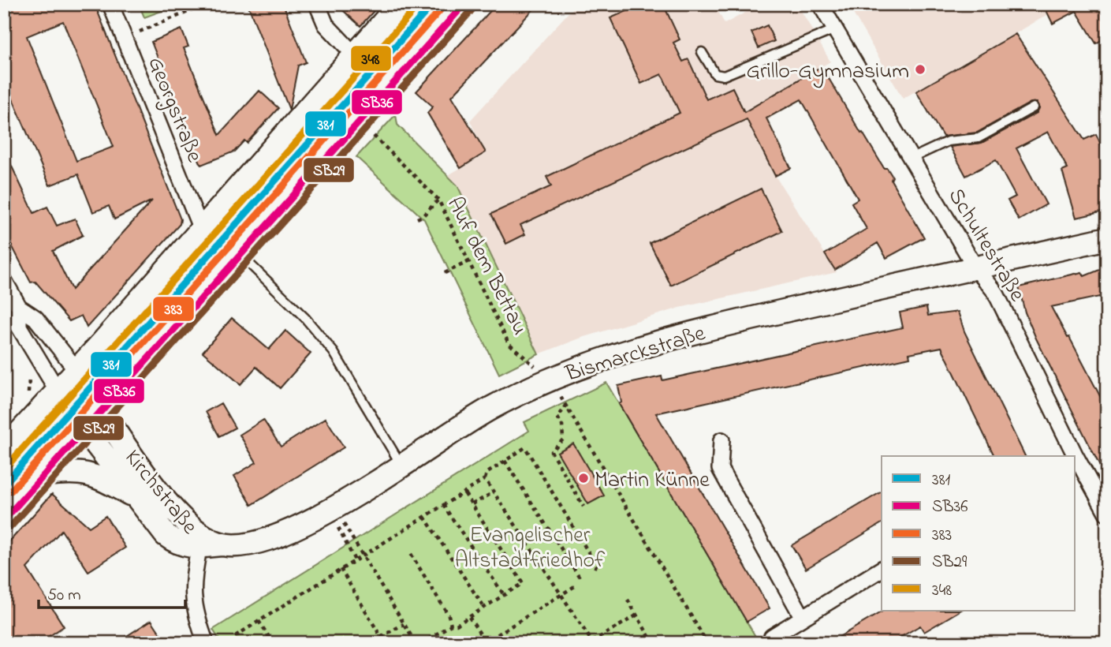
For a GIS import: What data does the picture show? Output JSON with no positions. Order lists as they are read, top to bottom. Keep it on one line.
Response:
{"streets":{"street":["Georgstraße","Schultestraße","Bismarckstraße","Kirchstraße"],"path":["Auf dem Bettau"]},"crossings":[["Schultestraße","Bismarckstraße"],["Auf dem Bettau","Bismarckstraße"],["Bismarckstraße","Kirchstraße"]],"parks":["Evangelischer Altstadtfriedhof"],"places":["Grillo-Gymnasium","Martin Künne"],"lines":["transit line 381","transit line SB36","transit line 348","transit line 383","transit line SB29"],"legend":["381","SB36","383","SB29","348"],"scale_bar":"50 m"}
